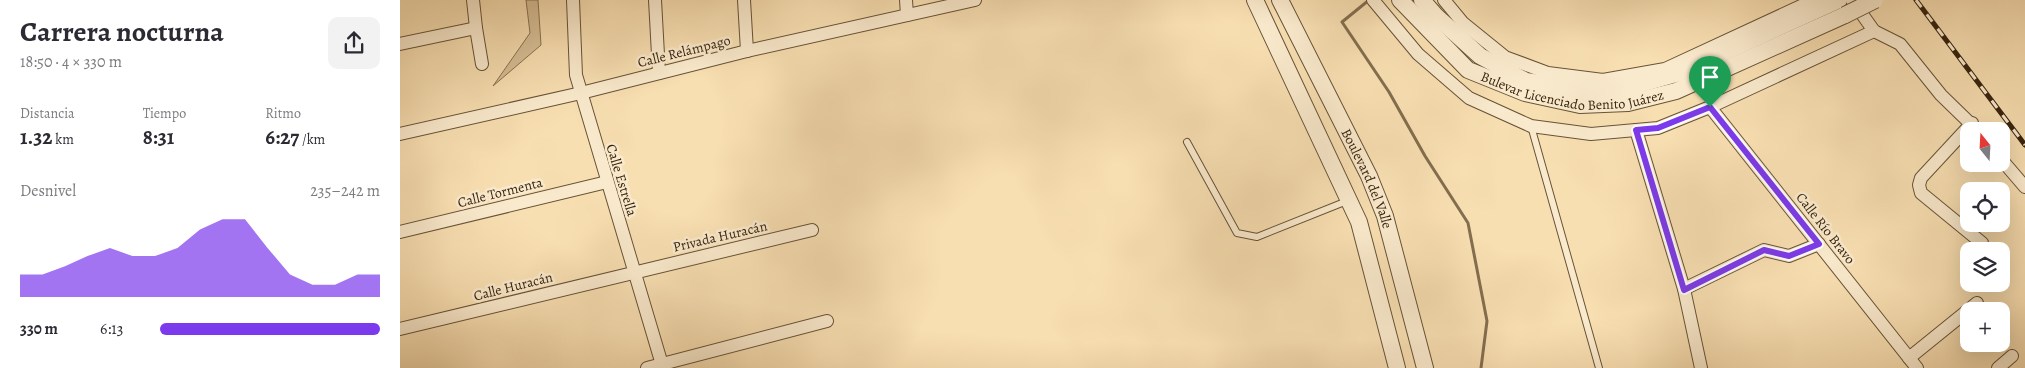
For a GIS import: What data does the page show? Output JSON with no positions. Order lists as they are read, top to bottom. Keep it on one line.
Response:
{"streets":{"street":["Calle Relámpago","Bulevar Licenciado Benito Juárez","Boulevard del Valle","Calle Estrella","Calle Tormenta","Calle Río Bravo","Privada Huracán","Calle Huracán"]},"crossings":[["Calle Relámpago","Calle Estrella"],["Calle Estrella","Calle Tormenta"],["Calle Estrella","Privada Huracán"],["Calle Estrella","Calle Huracán"],["Privada Huracán","Calle Huracán"]],"north":"top","page":{"heading":["Carrera nocturna","18:50 · 4 × 330 m"],"stats":[["Distancia","1.32 km"],["Tiempo","8:31"],["Ritmo","6:27 /km"]],"map_buttons":"+","chart":["Desnivel","235–242 m"],"list":[{"name":"330 m","note":"6:13"}]}}
